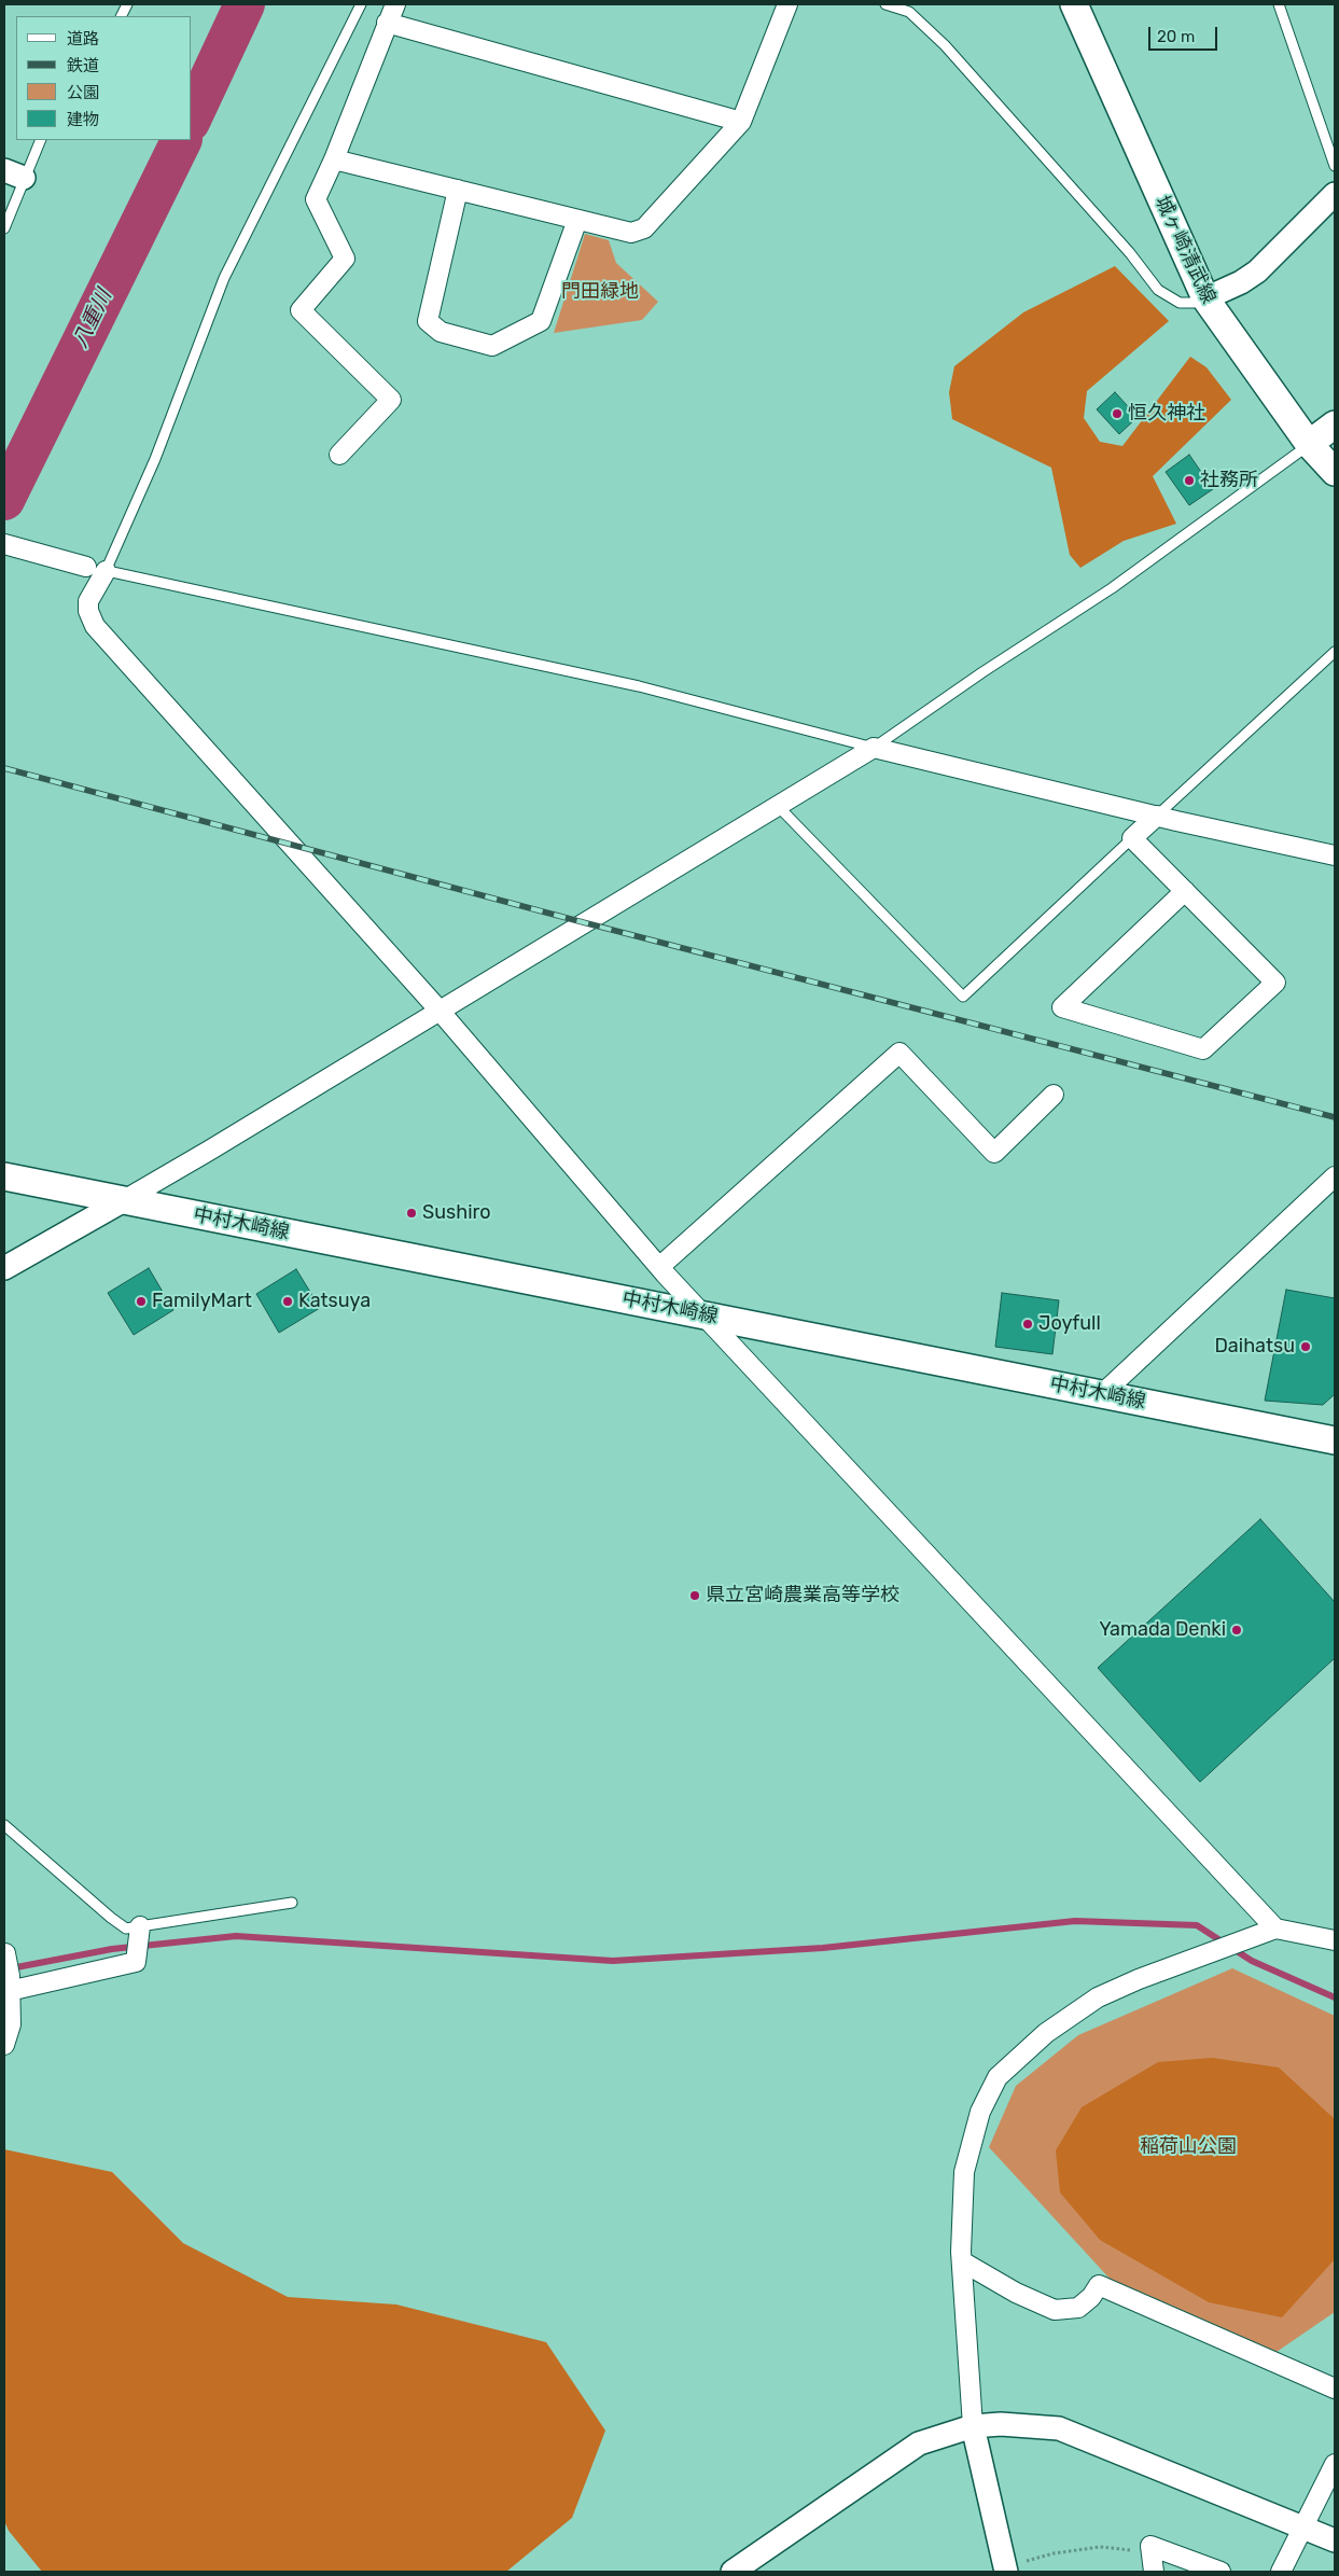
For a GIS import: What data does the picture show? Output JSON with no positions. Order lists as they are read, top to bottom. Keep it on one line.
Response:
{"streets":{"main road":["城ヶ崎清武線","中村木崎線"]},"water":["八重川"],"parks":["門田緑地","稲荷山公園"],"places":["恒久神社","社務所","Sushiro","FamilyMart","Katsuya","Joyfull","Daihatsu","県立宮崎農業高等学校","Yamada Denki"],"legend":["道路","鉄道","公園","建物"],"scale_bar":"20 m"}
